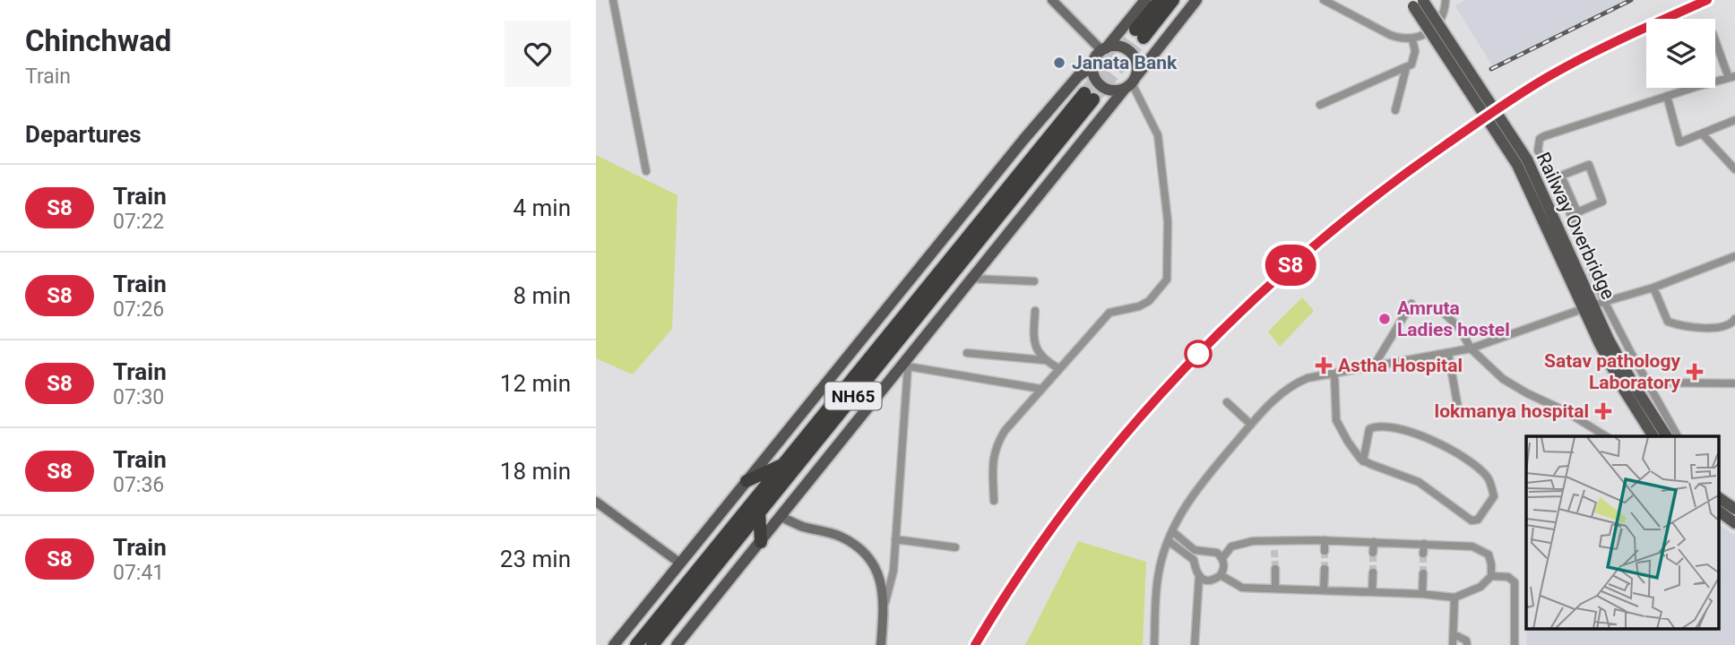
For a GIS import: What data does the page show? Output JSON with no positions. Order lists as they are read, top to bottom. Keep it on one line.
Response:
{"streets":{"highway":["NH65"],"main road":["Railway Overbridge"]},"places":{"other":["Janata Bank","Amruta Ladies hostel"],"health":["Astha Hospital","Satav pathology Laboratory","lokmanya hospital"]},"page":{"heading":[["Chinchwad","Train"],"Departures"],"on_map":"S8","list":[{"mark":"S8","name":"Train","note":"07:22","value":"4 min"},{"mark":"S8","name":"Train","note":"07:26","value":"8 min"},{"mark":"S8","name":"Train","note":"07:30","value":"12 min"},{"mark":"S8","name":"Train","note":"07:36","value":"18 min"},{"mark":"S8","name":"Train","note":"07:41","value":"23 min"}]}}
